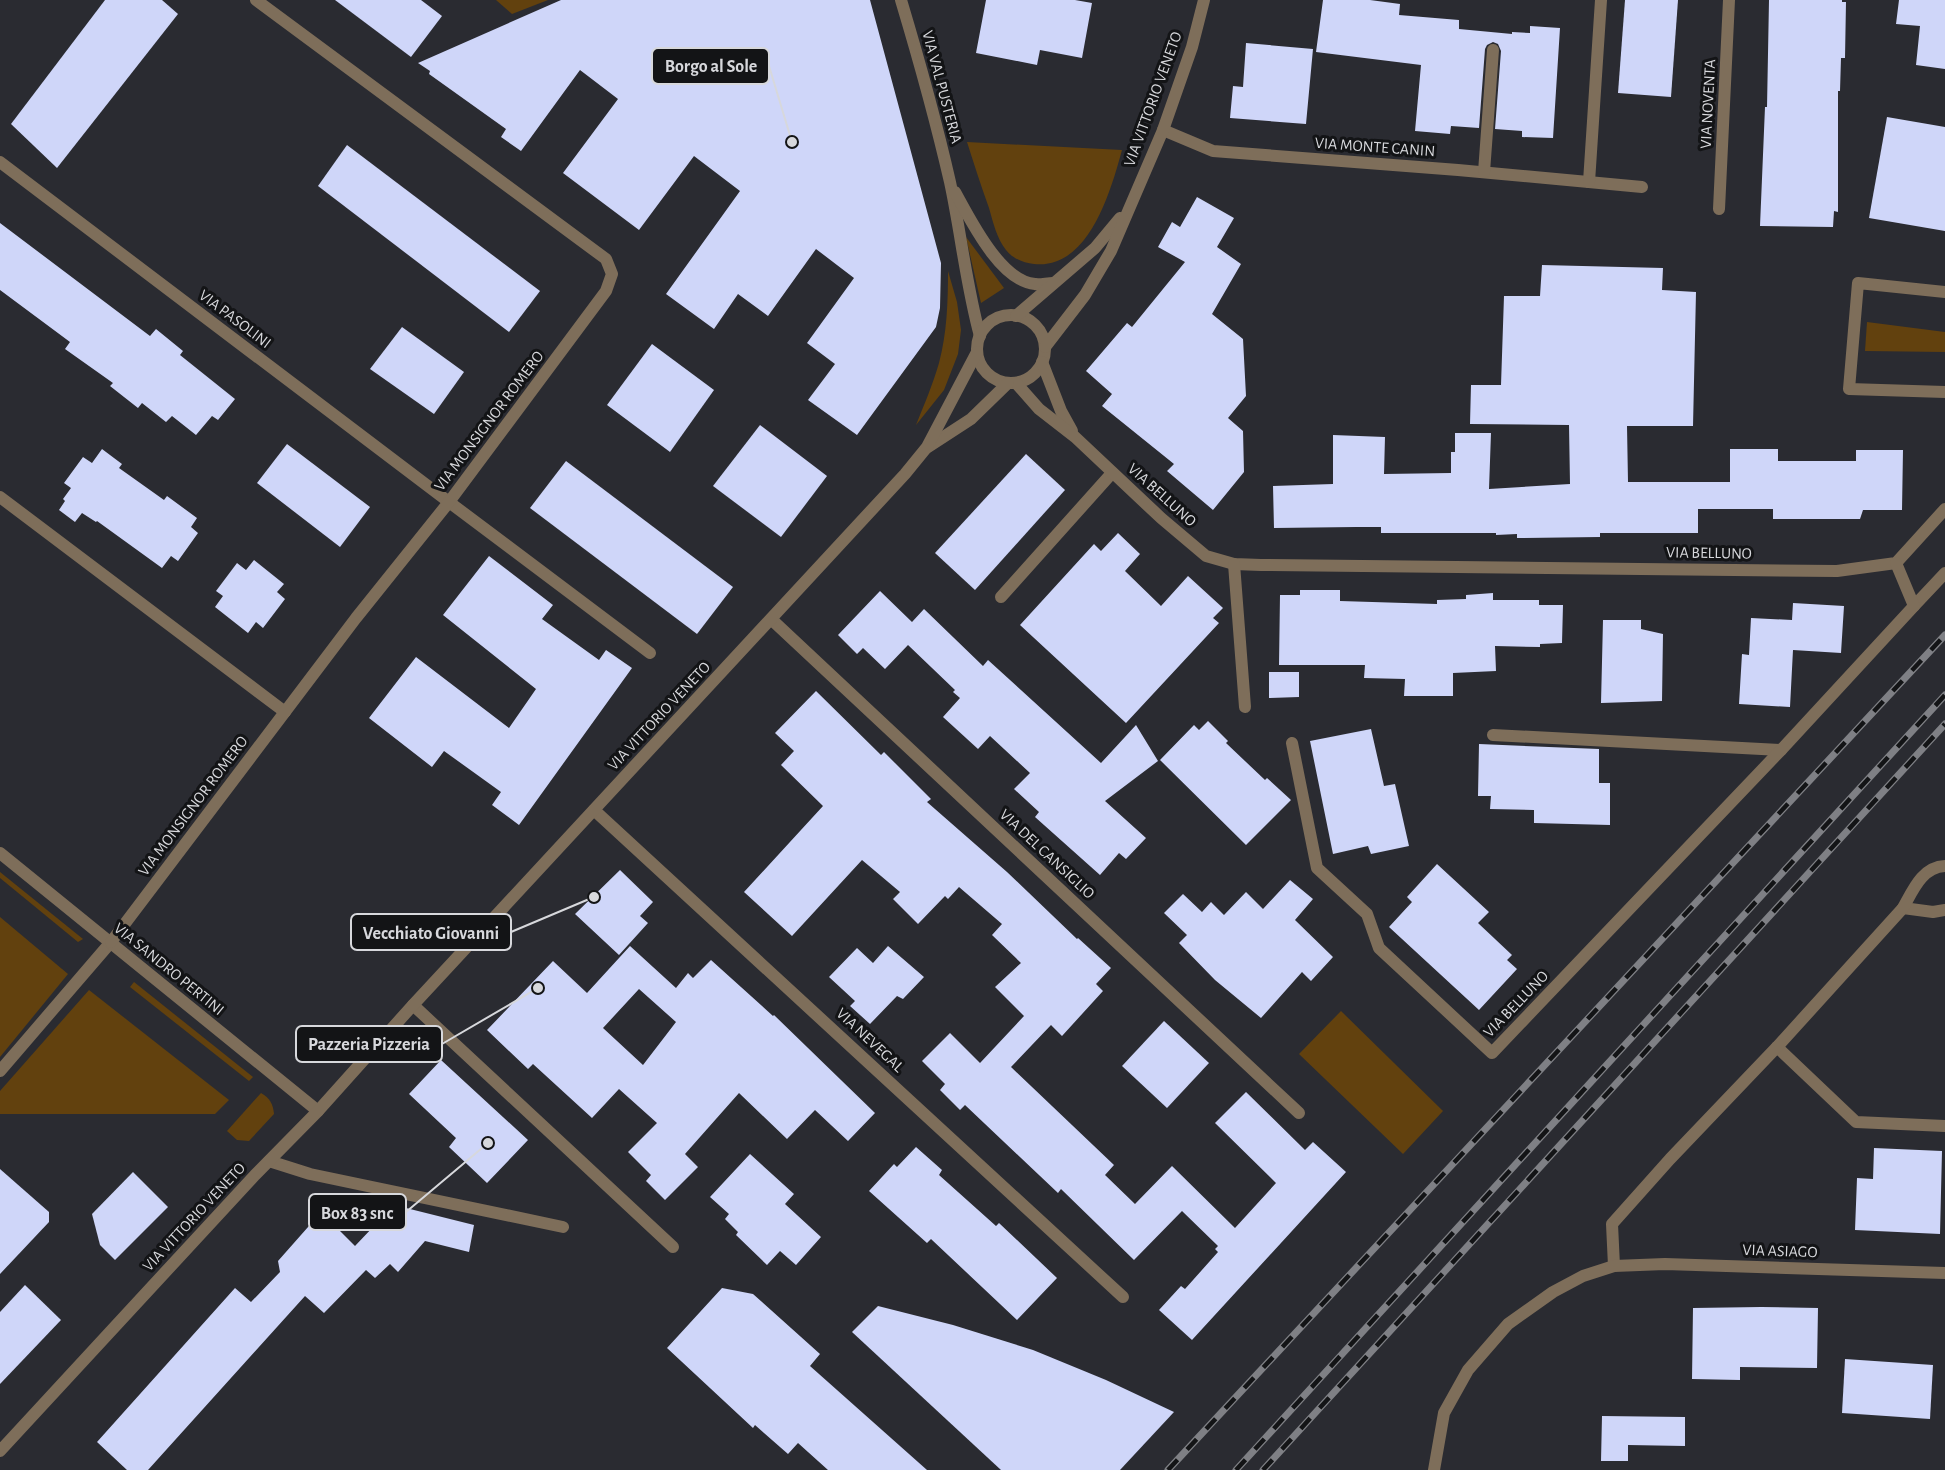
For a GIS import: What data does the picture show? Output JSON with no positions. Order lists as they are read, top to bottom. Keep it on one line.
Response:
{"streets":{"street":["VIA VAL PUSTERIA","VIA VITTORIO VENETO","VIA NOVENTA","VIA MONTE CANIN","VIA PASOLINI","VIA MONSIGNOR ROMERO","VIA BELLUNO","VIA DEL CANSIGLIO","VIA SANDRO PERTINI","VIA NEVEGAL","VIA ASIAGO"]},"crossings":[["VIA VAL PUSTERIA","VIA VITTORIO VENETO"],["VIA VAL PUSTERIA","VIA BELLUNO"],["VIA VITTORIO VENETO","VIA MONTE CANIN"],["VIA VITTORIO VENETO","VIA BELLUNO"],["VIA VITTORIO VENETO","VIA DEL CANSIGLIO"],["VIA VITTORIO VENETO","VIA SANDRO PERTINI"],["VIA VITTORIO VENETO","VIA NEVEGAL"],["VIA PASOLINI","VIA MONSIGNOR ROMERO"],["VIA MONSIGNOR ROMERO","VIA SANDRO PERTINI"]],"places":["Borgo al Sole","Vecchiato Giovanni","Pazzeria Pizzeria","Box 83 snc"]}
